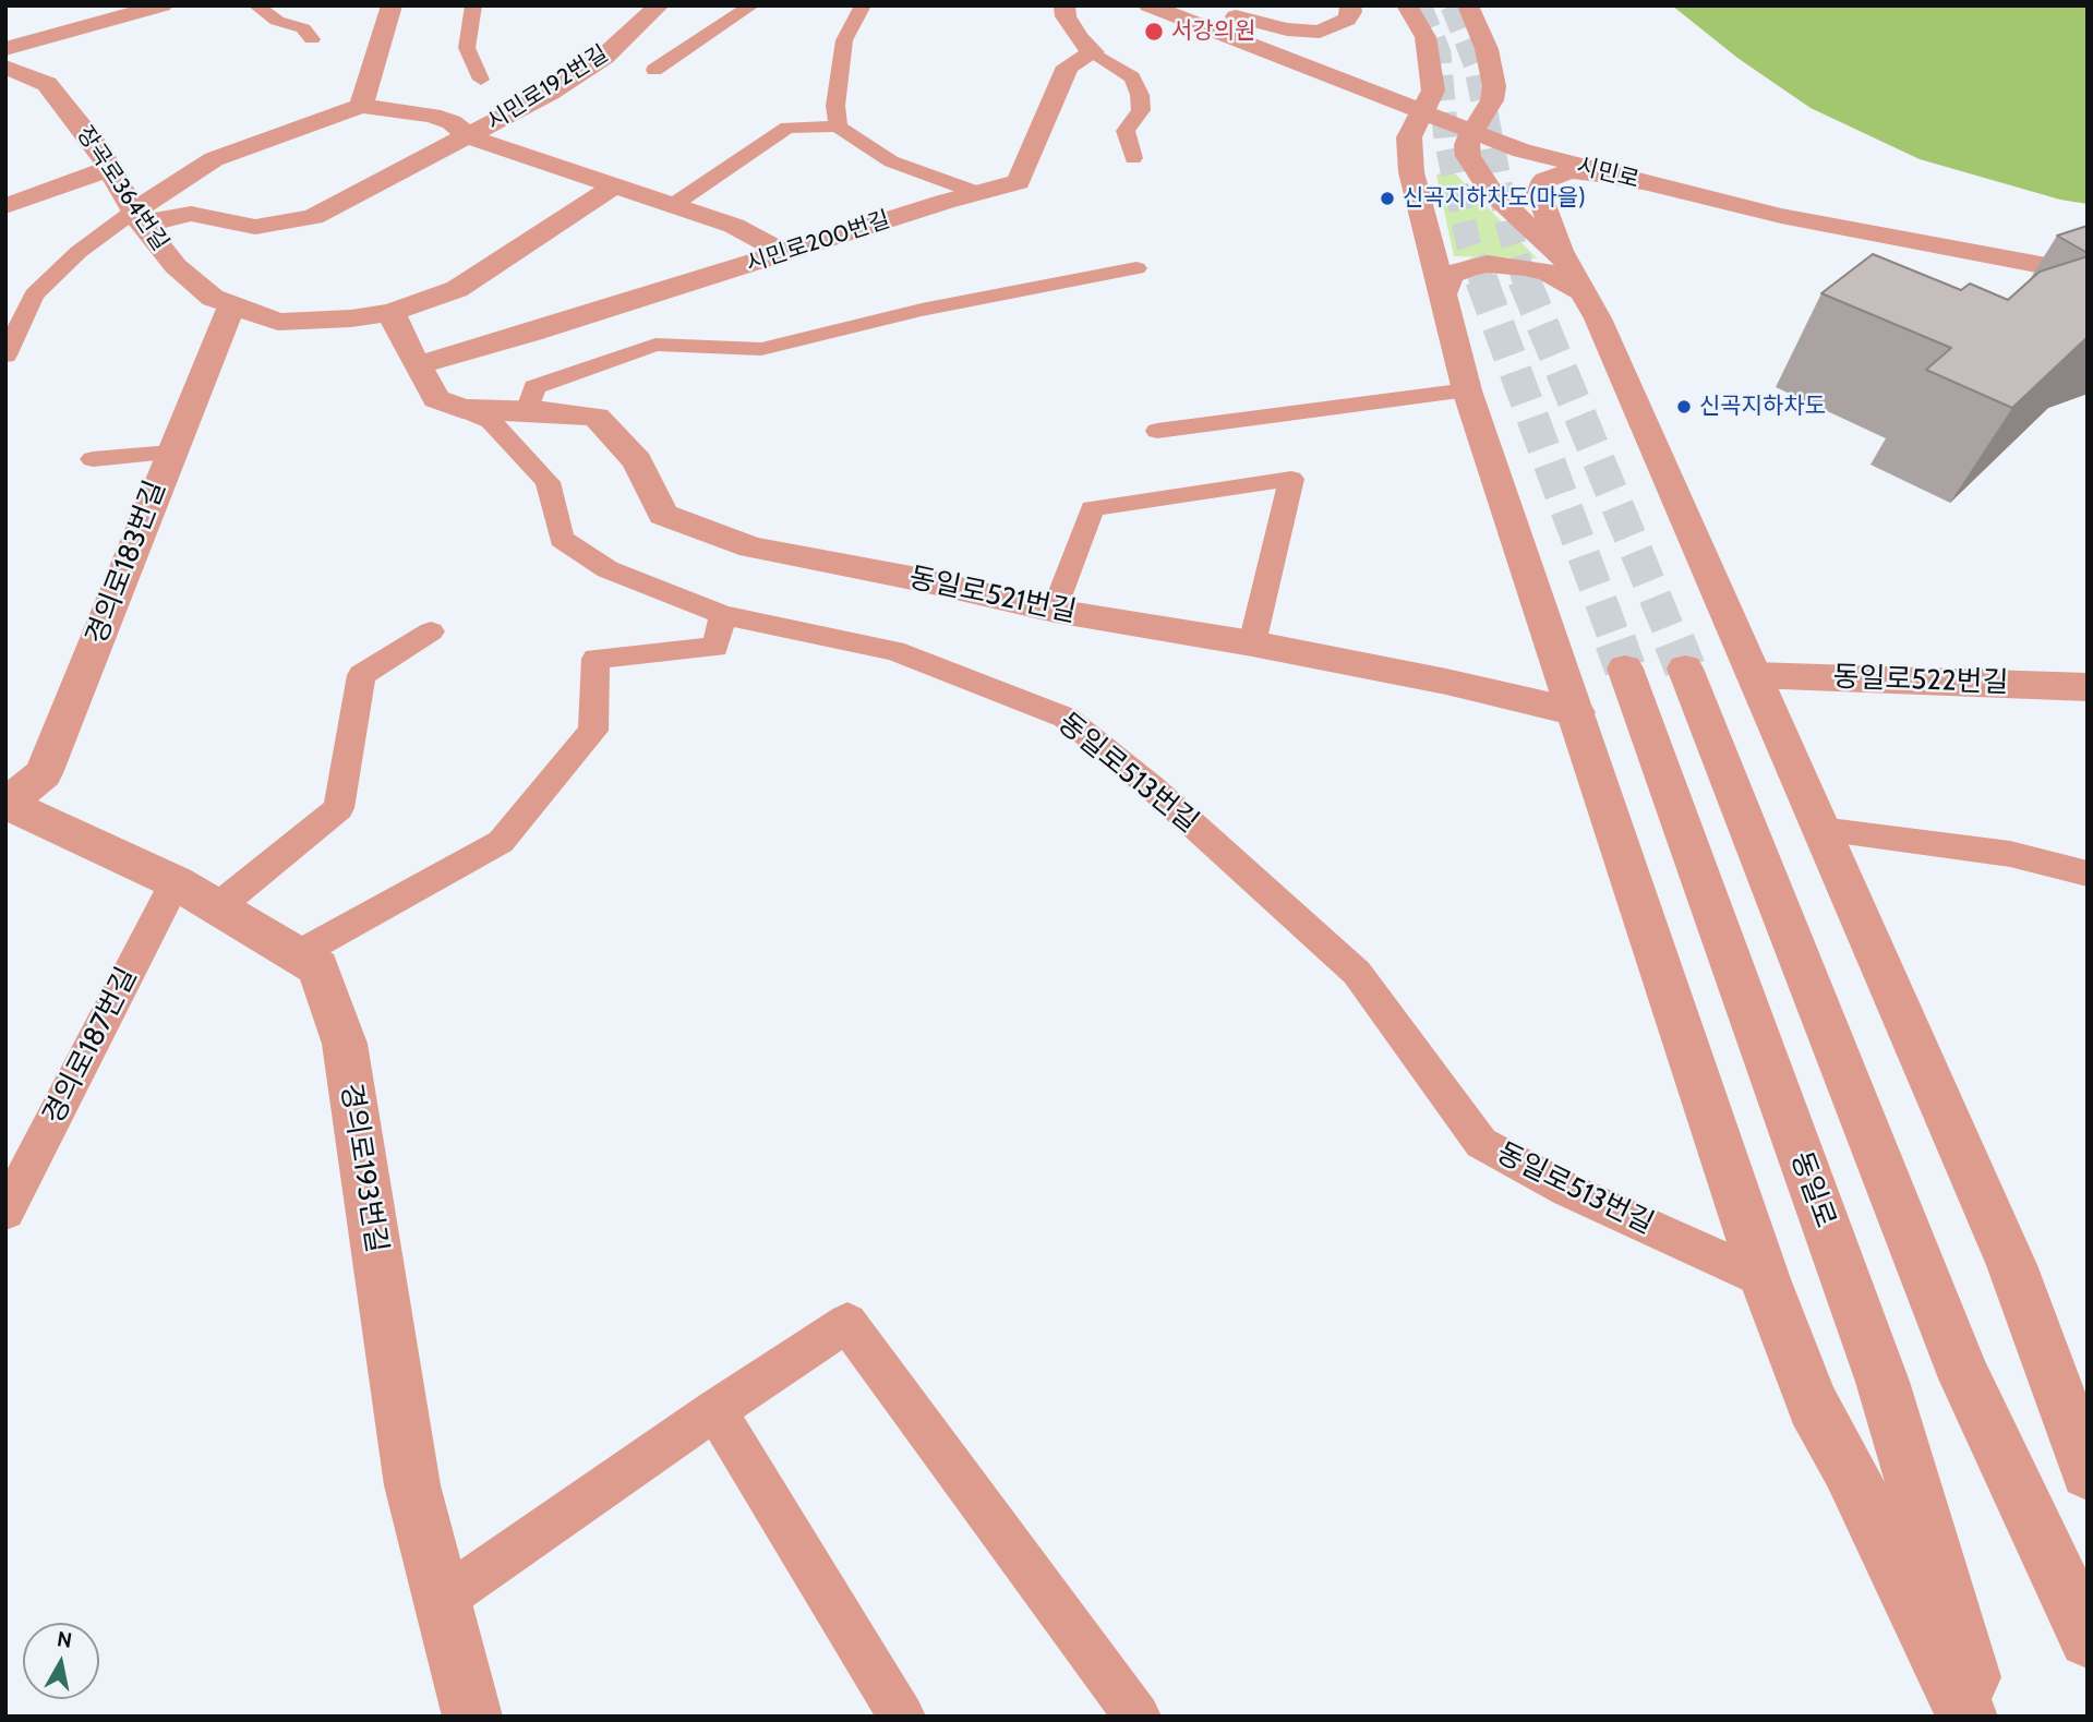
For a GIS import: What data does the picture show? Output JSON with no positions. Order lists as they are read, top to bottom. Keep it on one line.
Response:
{"streets":{"street":["시민로192번길","시민로","장곡로364번길","시민로200번길","경의로183번길","동일로521번길","동일로522번길","동일로513번길","경의로193번길","동일로"],"lane":["경의로187번길"]},"crossings":[["시민로192번길","장곡로364번길"],["장곡로364번길","경의로183번길"],["장곡로364번길","동일로513번길"],["시민로200번길","동일로513번길"],["경의로183번길","경의로193번길"],["동일로521번길","동일로513번길"],["경의로187번길","경의로193번길"]],"places":["서강의원","신곡지하차도(마을)","신곡지하차도"],"north":"top"}
